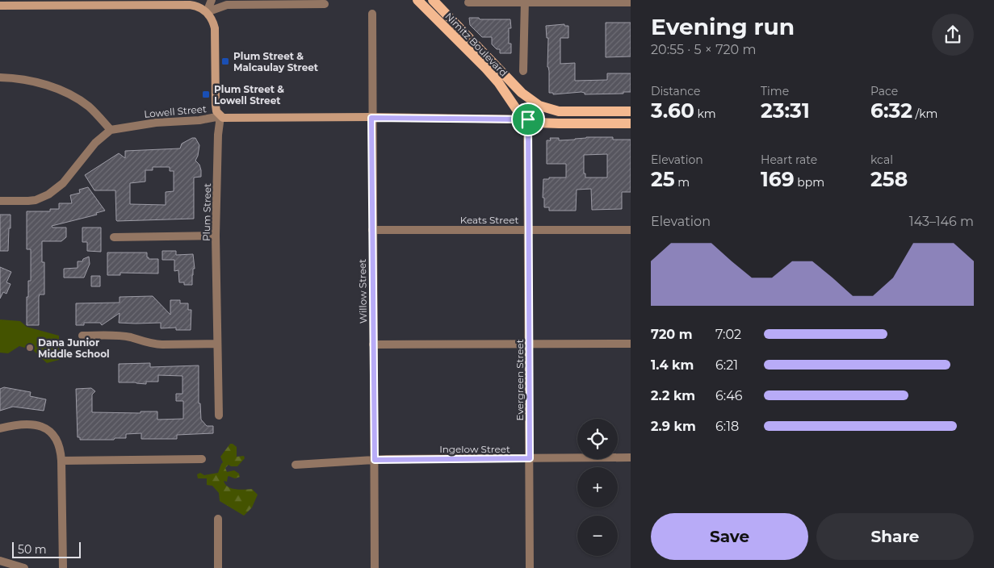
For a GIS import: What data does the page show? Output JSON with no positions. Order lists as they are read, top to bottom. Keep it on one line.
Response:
{"streets":{"main road":["Nimitz Boulevard"],"street":["Lowell Street","Plum Street","Keats Street","Willow Street","Evergreen Street","Ingelow Street"]},"crossings":[["Nimitz Boulevard","Lowell Street"],["Nimitz Boulevard","Evergreen Street"],["Lowell Street","Plum Street"],["Lowell Street","Willow Street"],["Lowell Street","Evergreen Street"],["Keats Street","Willow Street"],["Keats Street","Evergreen Street"],["Willow Street","Ingelow Street"],["Evergreen Street","Ingelow Street"]],"places":{"transit":["Plum Street & Malcaulay Street","Plum Street & Lowell Street"],"other":["Dana Junior Middle School"]},"scale_bar":"50 m","page":{"heading":["Evening run","20:55 · 5 × 720 m"],"stats":[["Distance","3.60 km"],["Time","23:31"],["Pace","6:32 /km"],["Elevation","25 m"],["Heart rate","169 bpm"],["kcal","258"]],"chart":["Elevation","143–146 m"],"list":[{"name":"720 m","note":"7:02"},{"name":"1.4 km","note":"6:21"},{"name":"2.2 km","note":"6:46"},{"name":"2.9 km","note":"6:18"}],"map_buttons":["+","−"],"buttons":["Save","Share"],"scale":"50 m"}}
